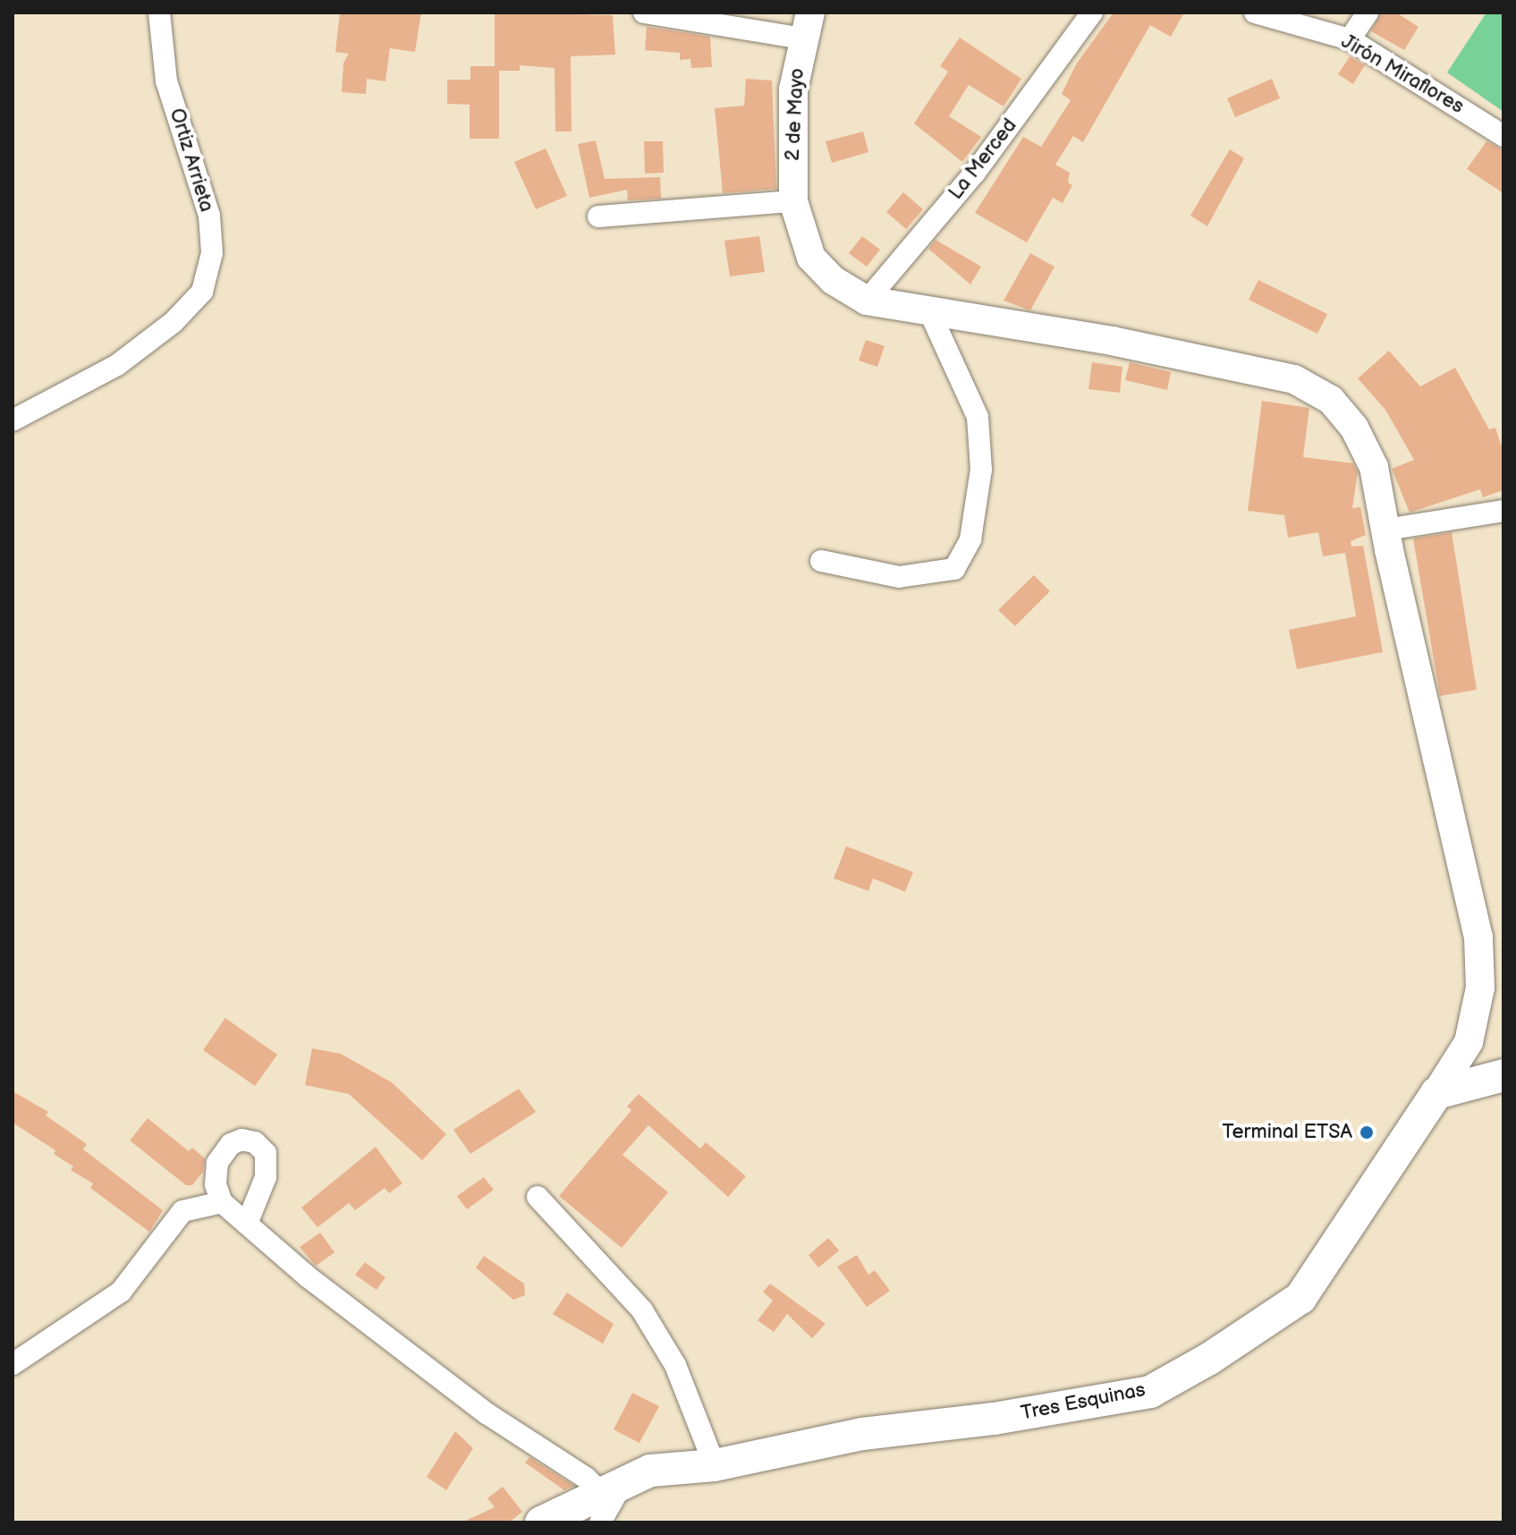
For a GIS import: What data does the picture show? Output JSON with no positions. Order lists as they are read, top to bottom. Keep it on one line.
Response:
{"streets":{"highway":["Tres Esquinas"],"main road":["2 de Mayo"],"street":["Jirón Miraflores","La Merced","Ortiz Arrieta"]},"crossings":[["2 de Mayo","La Merced"]],"places":["Terminal ETSA"]}
